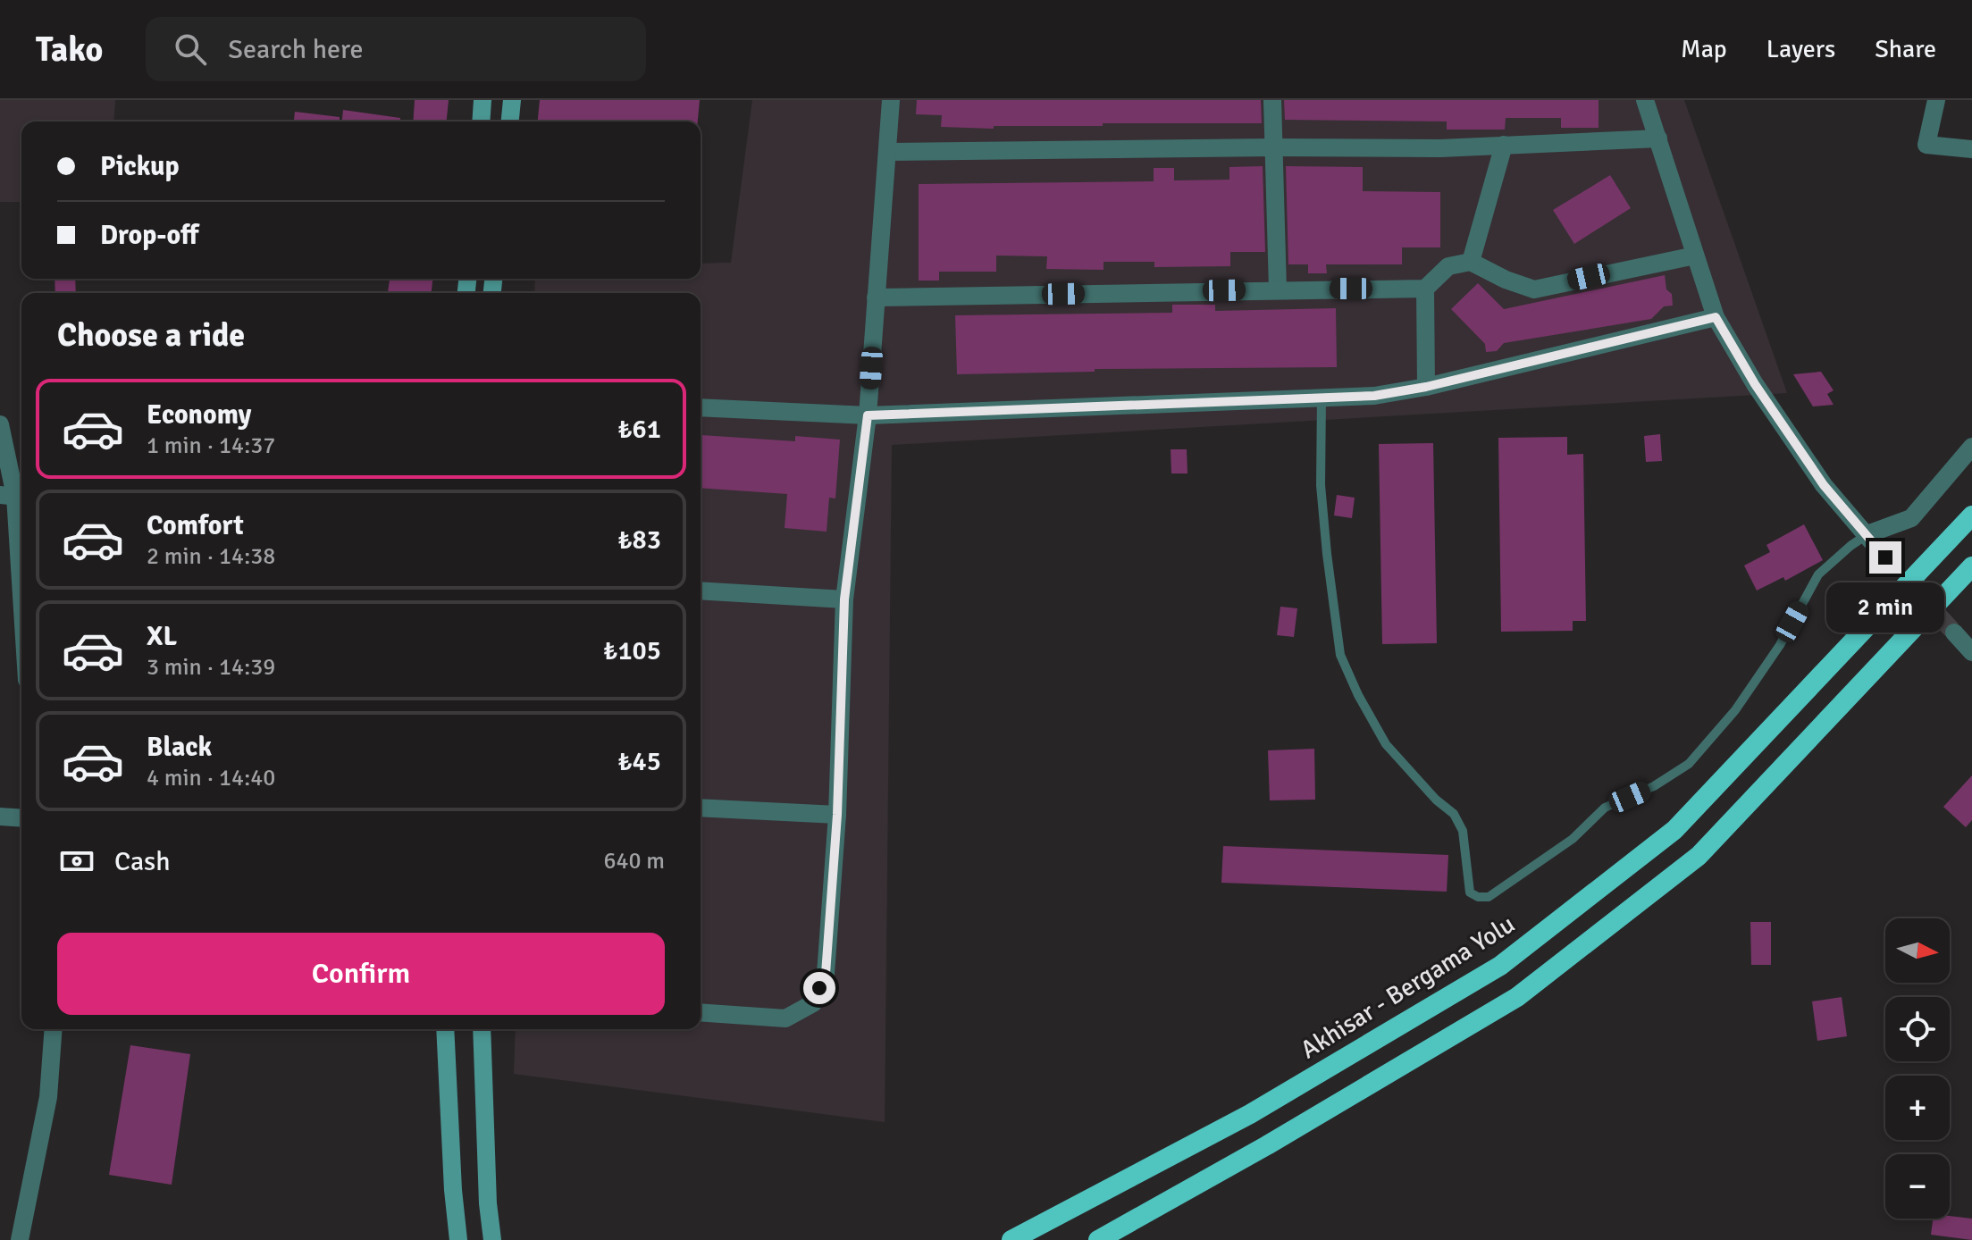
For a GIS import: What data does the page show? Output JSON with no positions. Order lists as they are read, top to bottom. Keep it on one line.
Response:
{"streets":{"highway":["Akhisar - Bergama Yolu"]},"north":"right","page":{"header":"Tako","search":"Search here","nav":["Map","Layers","Share"],"banner":["Pickup","Drop-off"],"heading":"Choose a ride","list":[{"name":"Economy","note":"1 min · 14:37","value":"₺61"},{"name":"Comfort","note":"2 min · 14:38","value":"₺83"},{"name":"XL","note":"3 min · 14:39","value":"₺105"},{"name":"Black","note":"4 min · 14:40","value":"₺45"}],"bubble":"2 min","pay":["Cash","640 m"],"map_buttons":["+","−"],"buttons":"Confirm"}}
